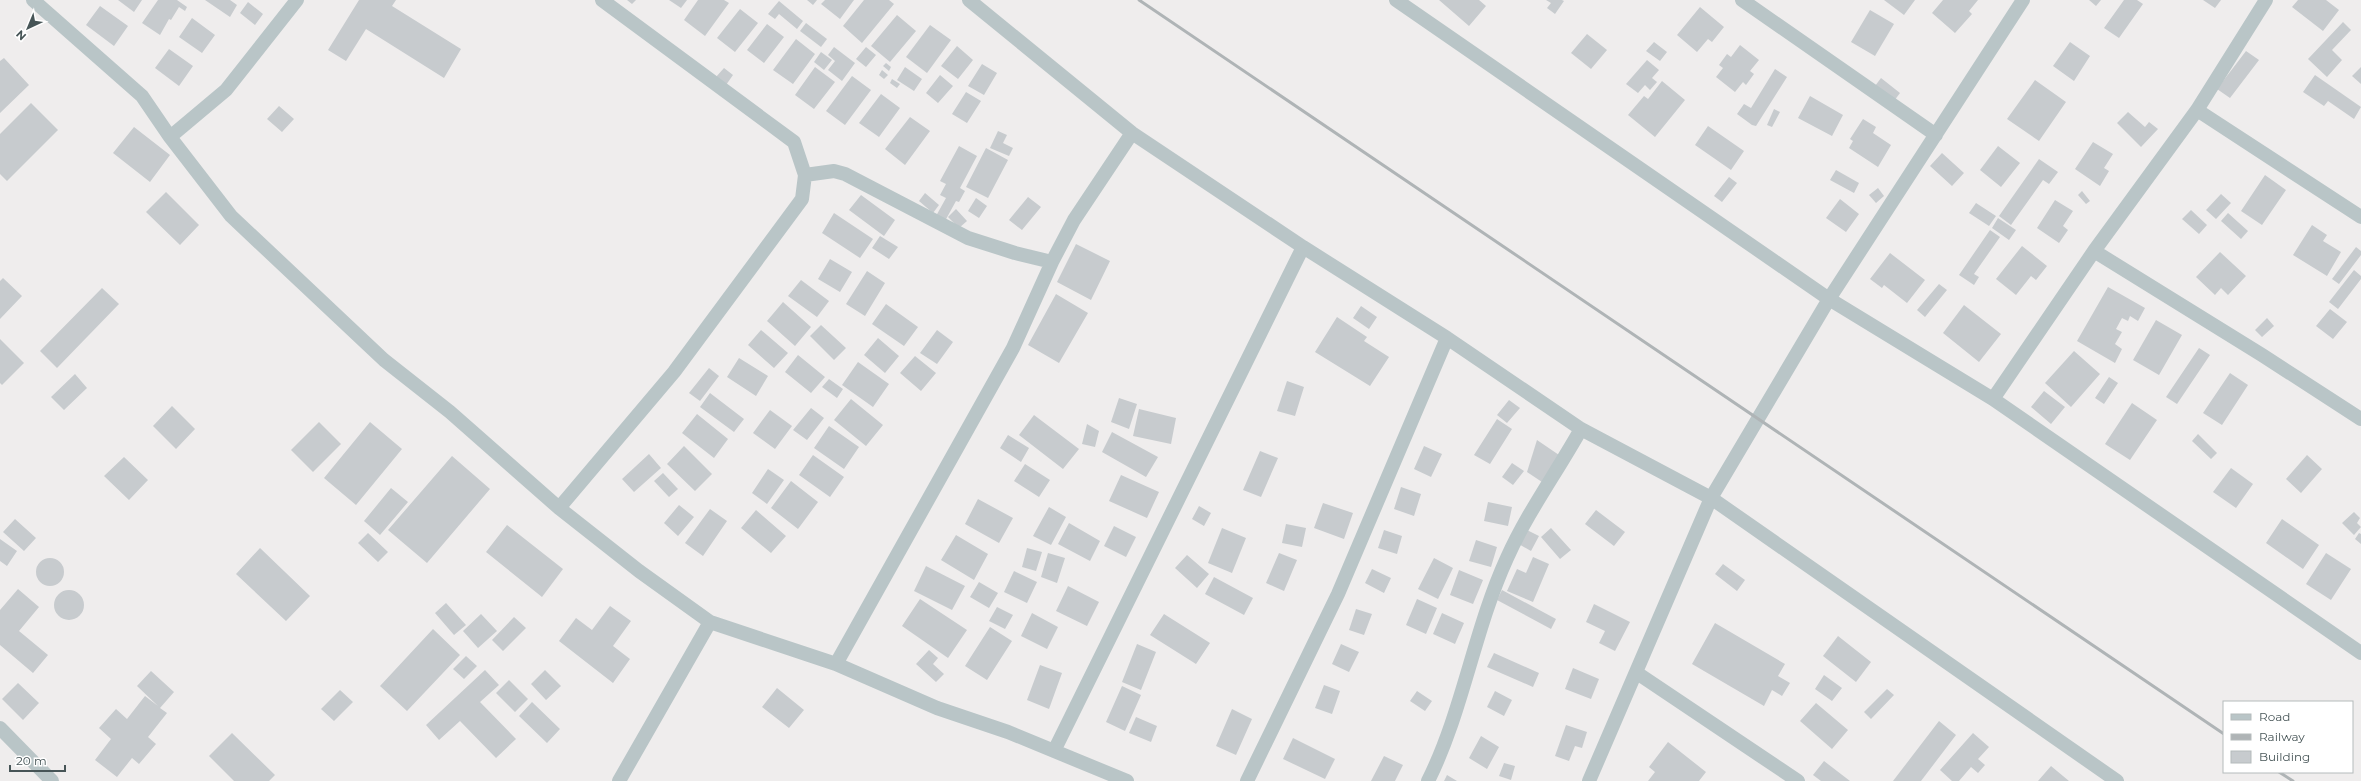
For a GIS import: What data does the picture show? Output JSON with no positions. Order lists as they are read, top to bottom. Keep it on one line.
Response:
{"legend":["Road","Railway","Building"],"scale_bar":"20 m","north":"bottom left"}
